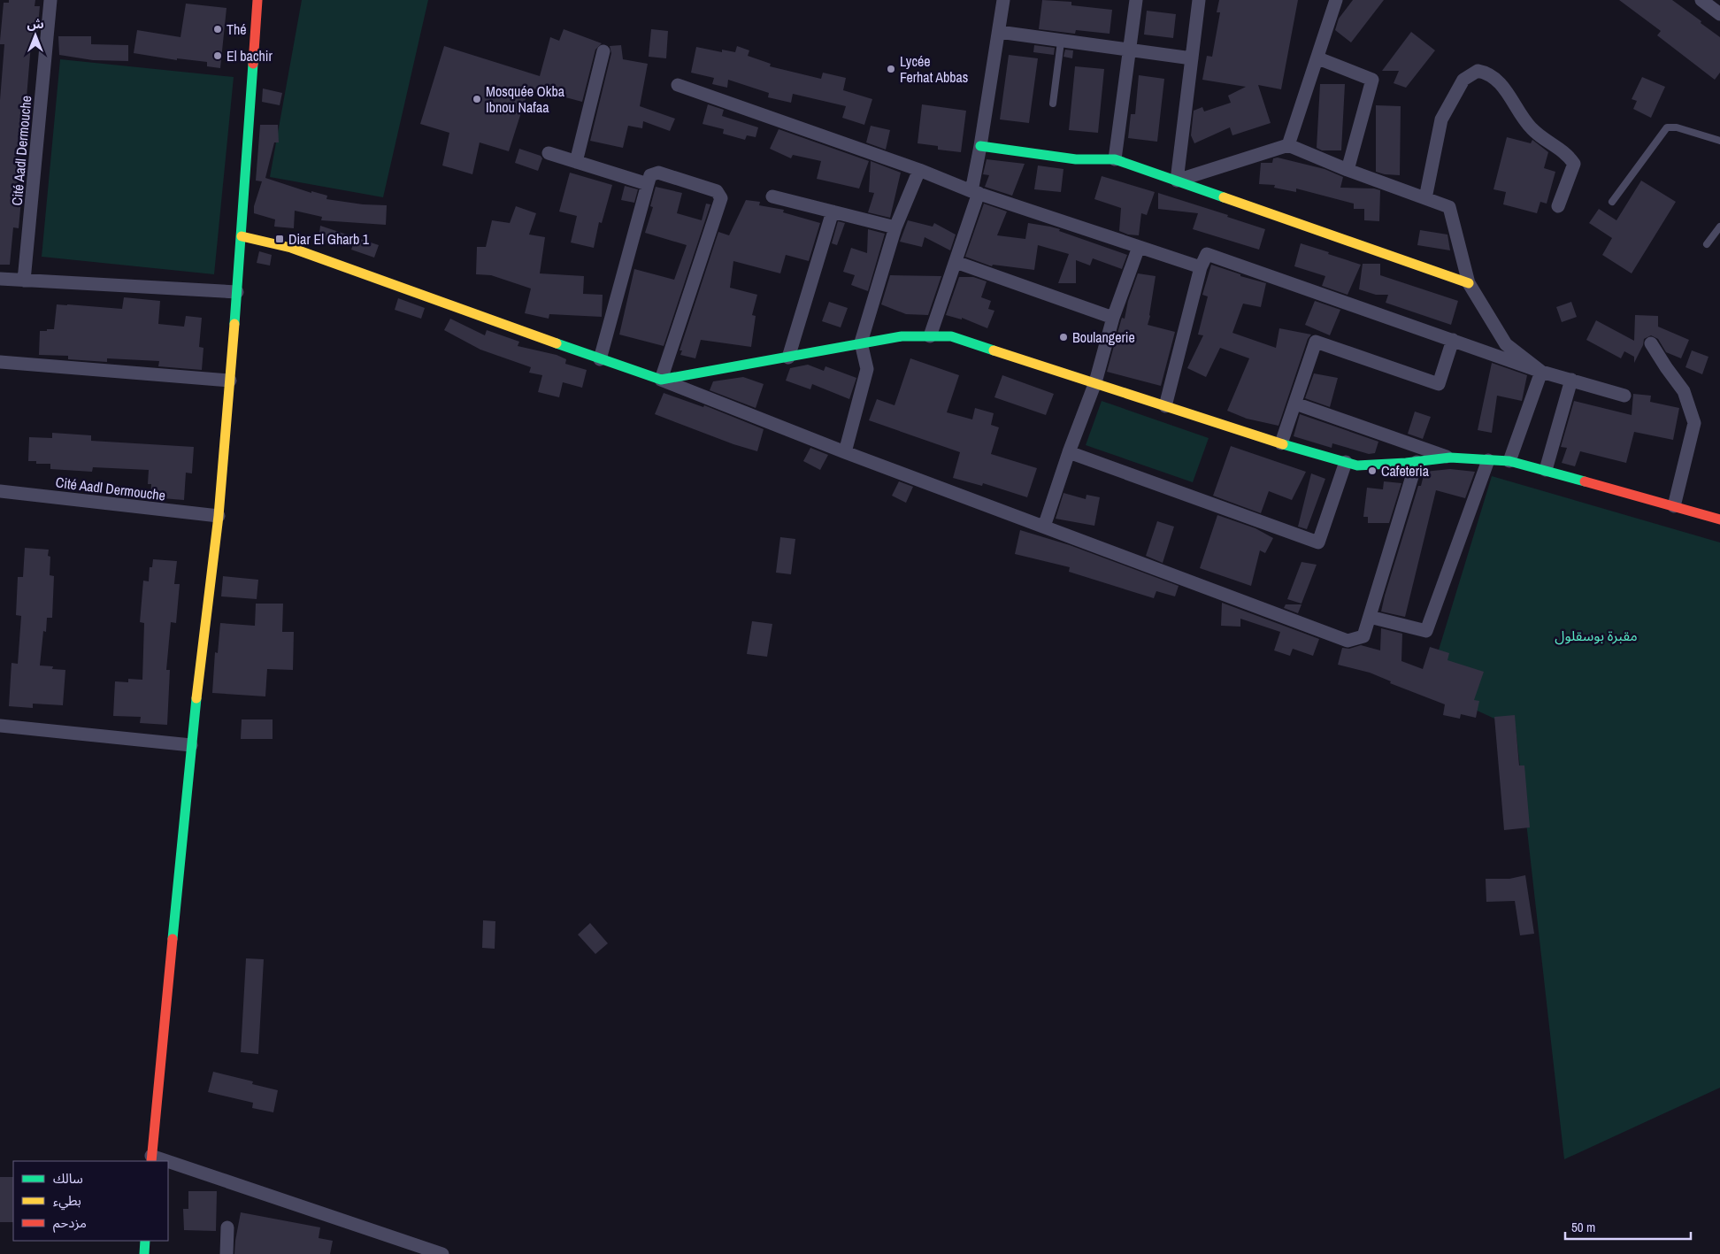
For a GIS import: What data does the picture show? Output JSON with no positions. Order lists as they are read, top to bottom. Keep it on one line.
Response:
{"streets":{"street":["Cité Aadl Dermouche"]},"parks":["مقبرة بوسقلول"],"places":{"other":["Thé","El bachir","Lycée Ferhat Abbas","Mosquée Okba Ibnou Nafaa","Boulangerie","Cafeteria"],"transit":["Diar El Gharb 1"]},"legend":["سالك","بطيء","مزدحم"],"scale_bar":"50 m","north":"top"}
